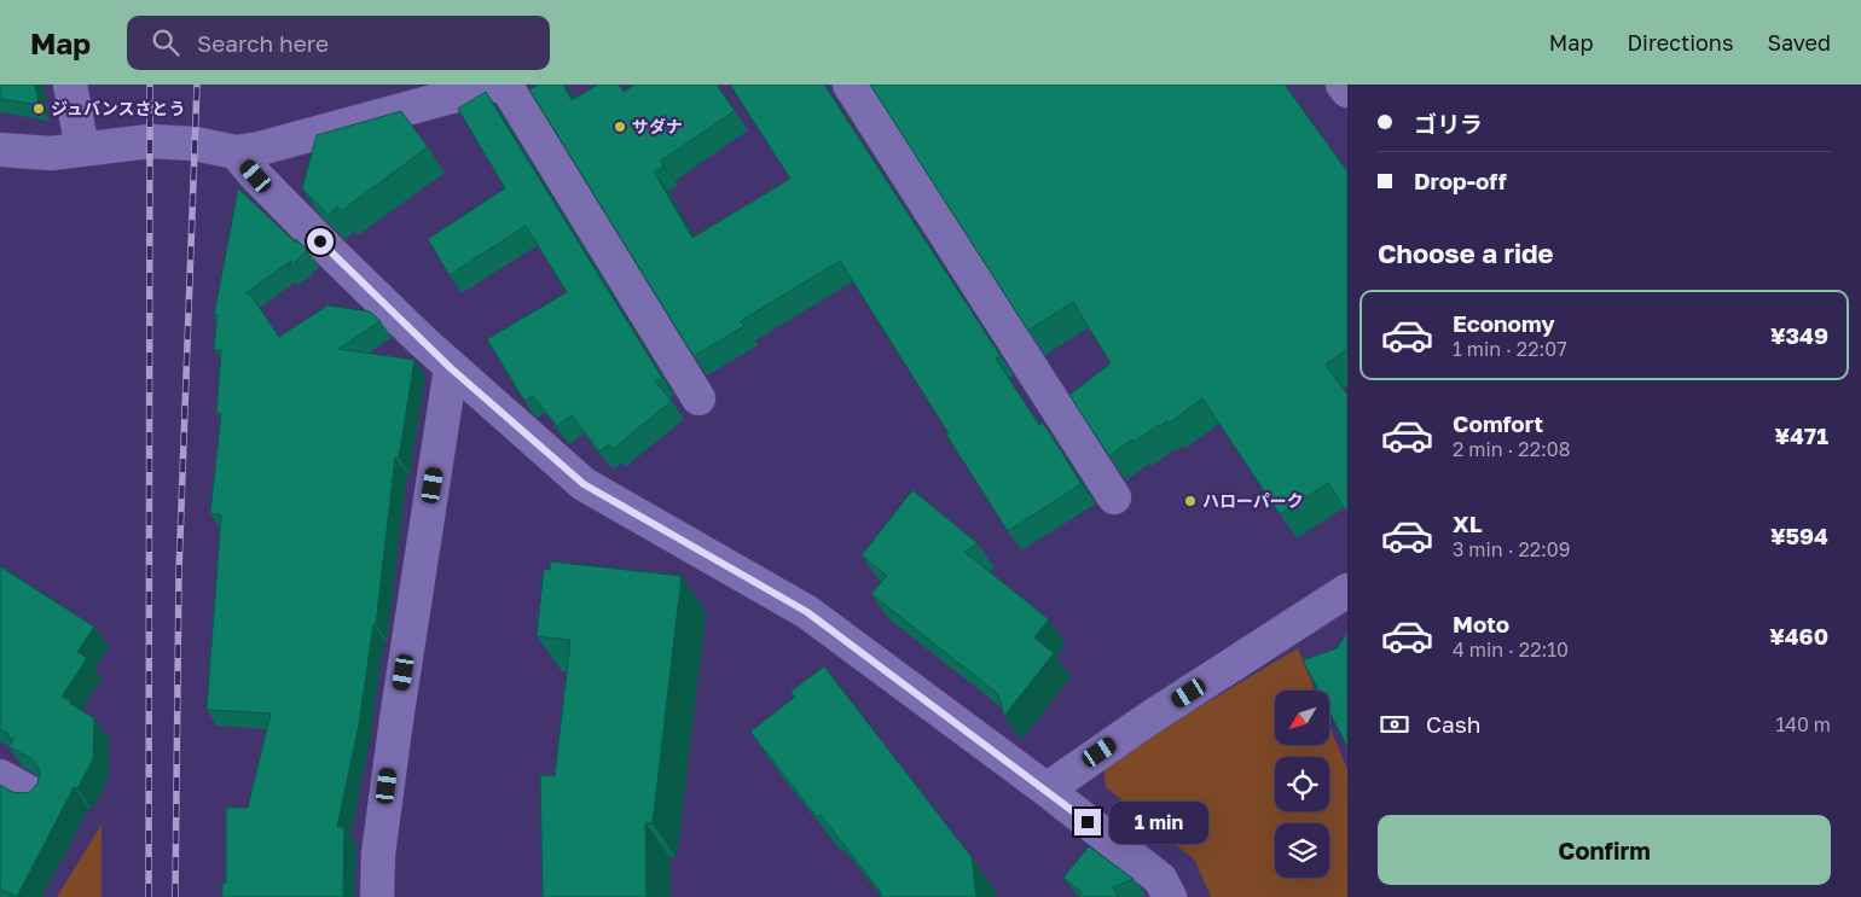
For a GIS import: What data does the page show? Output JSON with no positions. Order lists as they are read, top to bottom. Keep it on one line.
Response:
{"places":["ジュバンスさとう","サダナ","ハローパーク"],"north":"bottom left","page":{"header":"Map","search":"Search here","nav":["Map","Directions","Saved"],"banner":["ゴリラ","Drop-off"],"heading":"Choose a ride","list":[{"name":"Economy","note":"1 min · 22:07","value":"¥349"},{"name":"Comfort","note":"2 min · 22:08","value":"¥471"},{"name":"XL","note":"3 min · 22:09","value":"¥594"},{"name":"Moto","note":"4 min · 22:10","value":"¥460"}],"pay":["Cash","140 m"],"bubble":"1 min","buttons":"Confirm"}}
